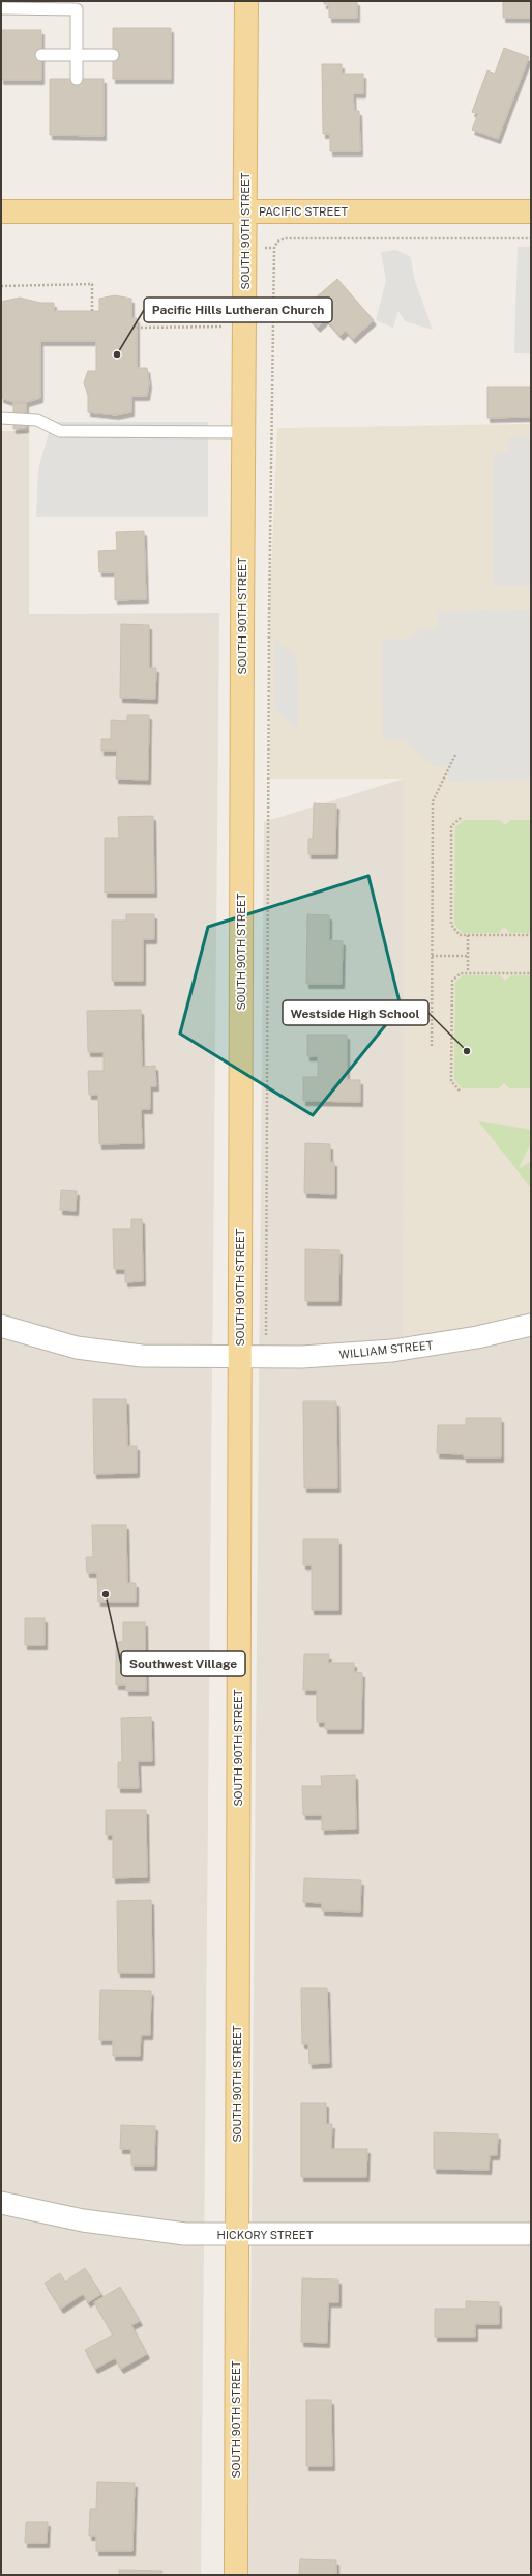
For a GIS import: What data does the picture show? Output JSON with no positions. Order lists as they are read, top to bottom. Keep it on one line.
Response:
{"streets":{"main road":["PACIFIC STREET","SOUTH 90TH STREET"],"street":["WILLIAM STREET","HICKORY STREET"]},"crossings":[["PACIFIC STREET","SOUTH 90TH STREET"],["SOUTH 90TH STREET","WILLIAM STREET"],["SOUTH 90TH STREET","HICKORY STREET"]],"places":["Pacific Hills Lutheran Church","Westside High School","Southwest Village"]}
